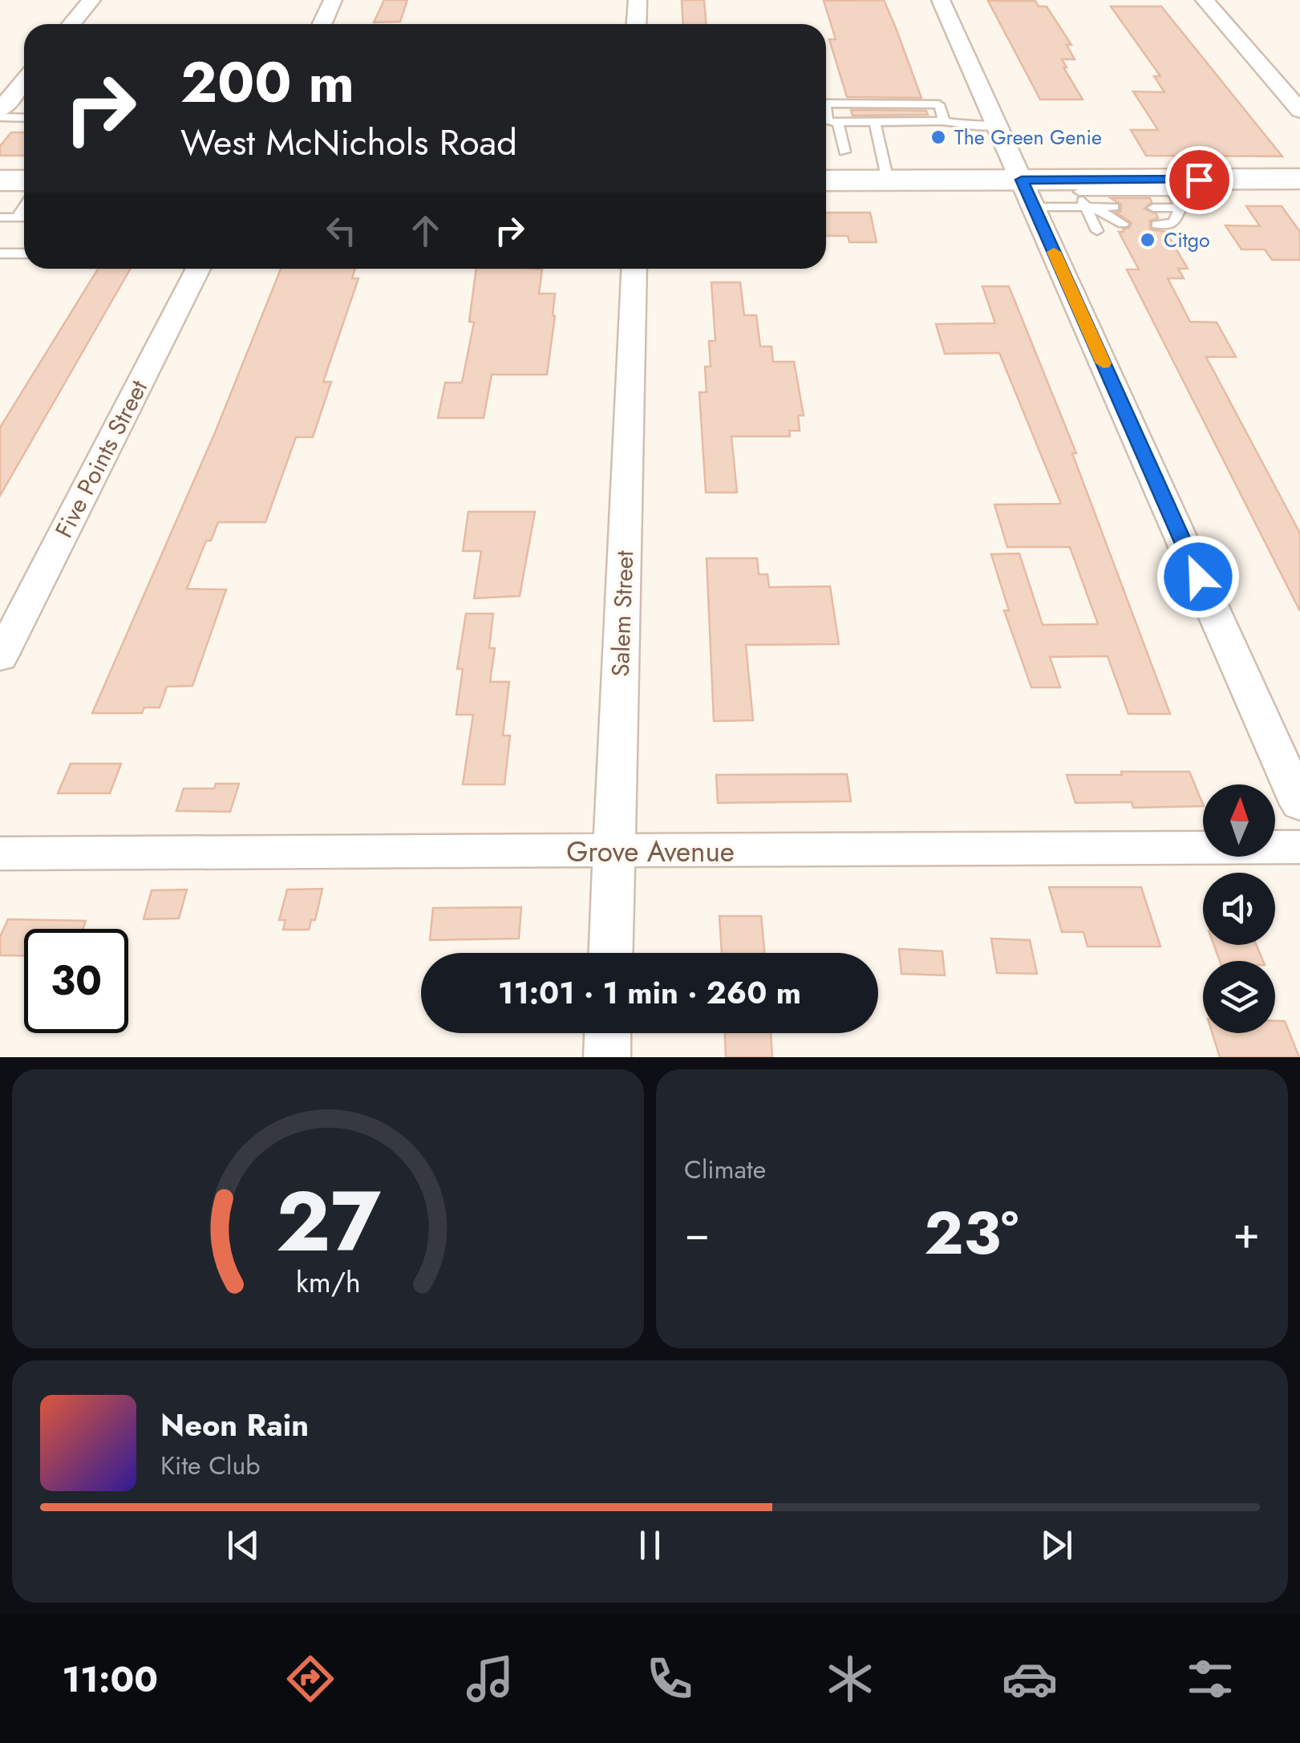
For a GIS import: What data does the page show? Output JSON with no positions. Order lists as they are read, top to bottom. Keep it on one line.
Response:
{"streets":{"street":["Five Points Street","Salem Street","Grove Avenue"]},"crossings":[["Salem Street","Grove Avenue"]],"places":["The Green Genie","Citgo"],"north":"top","page":{"turn":["200 m","West McNichols Road"],"limit":"30","trip":"11:01 · 1 min · 260 m","tile":"Climate","heat":["−","23°","+"],"song":["Neon Rain","Kite Club"],"tabs":"11:00","gauge":["27","km/h"]}}
